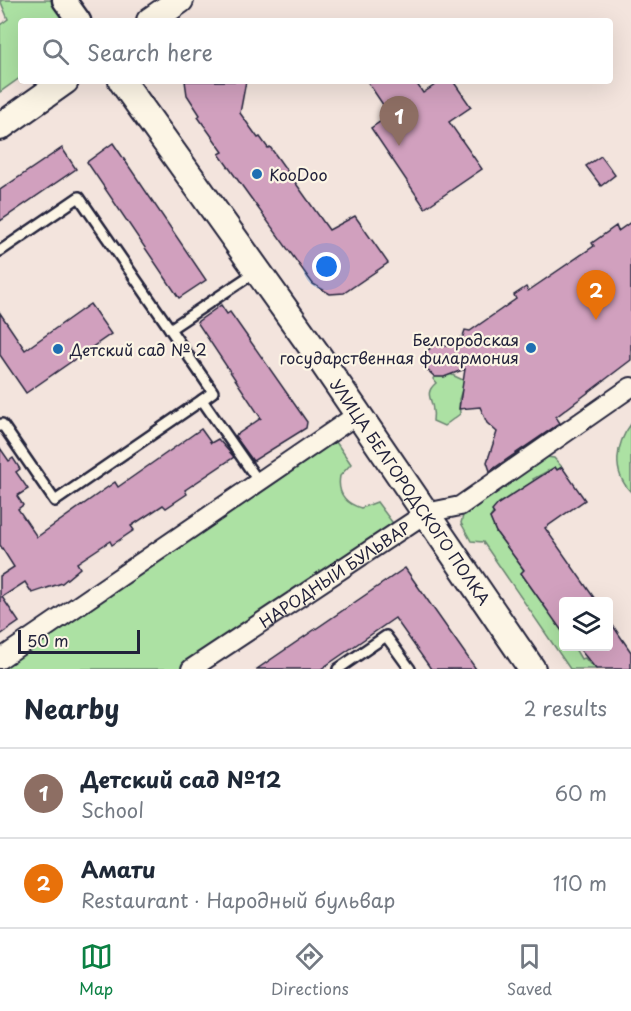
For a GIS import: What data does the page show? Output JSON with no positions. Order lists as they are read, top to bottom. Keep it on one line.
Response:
{"streets":{"main road":["УЛИЦА БЕЛГОРОДСКОГО ПОЛКА"],"street":["НАРОДНЫЙ БУЛЬВАР"]},"crossings":[["УЛИЦА БЕЛГОРОДСКОГО ПОЛКА","НАРОДНЫЙ БУЛЬВАР"]],"places":["KooDoo","Белгородская государственная филармония","Детский сад № 2"],"scale_bar":"50 m","page":{"search":"Search here","pins":["1","2"],"scale":"50 m","heading":["Nearby","2 results"],"list":[{"mark":"1","name":"Детский сад №12","note":"School","value":"60 m"},{"mark":"2","name":"Амати","note":"Restaurant · Народный бульвар","value":"110 m"}],"nav":["Map","Directions","Saved"]}}
